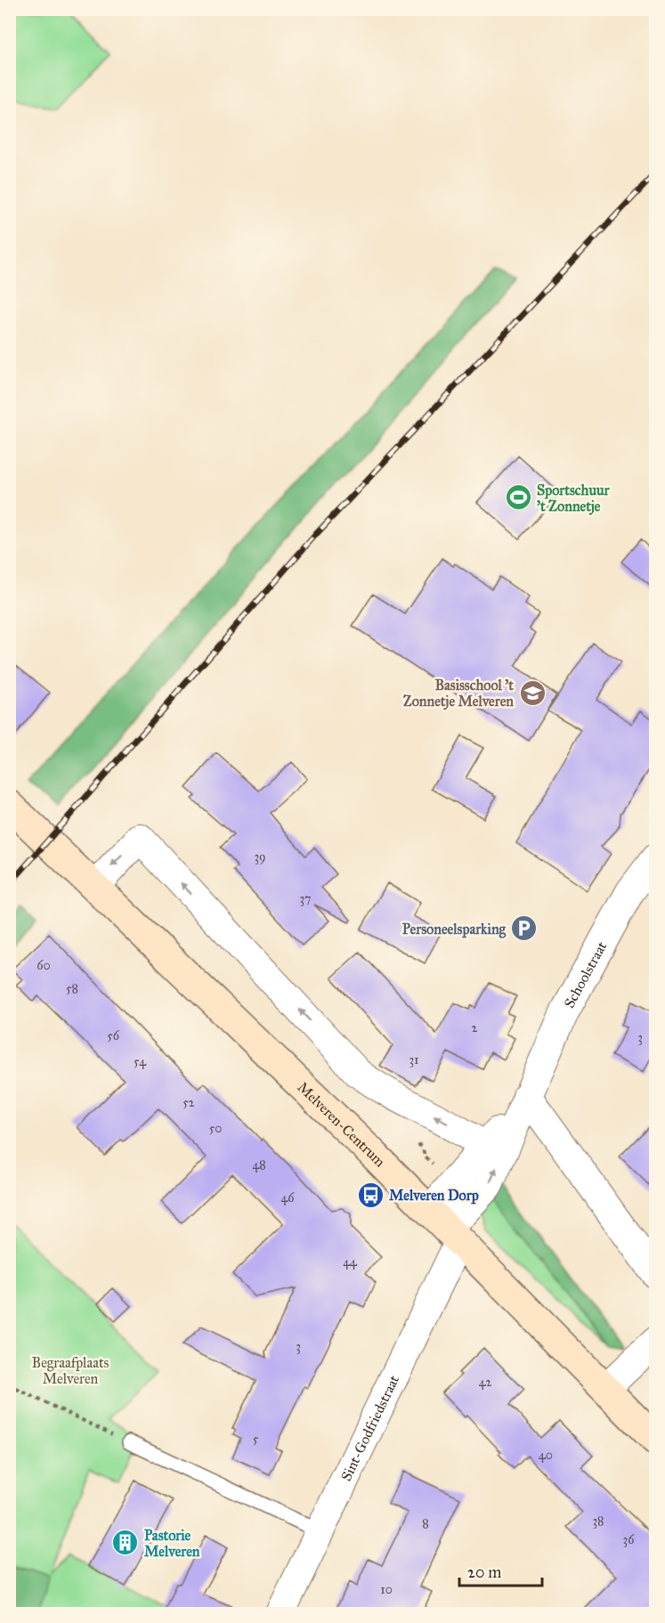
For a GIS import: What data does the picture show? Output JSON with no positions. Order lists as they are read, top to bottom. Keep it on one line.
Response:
{"streets":{"main road":["Melveren-Centrum"],"street":["Schoolstraat","Sint-Godfriedstraat"]},"crossings":[["Schoolstraat","Melveren-Centrum"],["Schoolstraat","Sint-Godfriedstraat"],["Melveren-Centrum","Sint-Godfriedstraat"]],"parks":["Begraafplaats Melveren"],"places":{"sports":["Sportschuur 't Zonnetje"],"school or university":["Basisschool 't Zonnetje Melveren"],"parking":["Personeelsparking"],"bus stop":["Melveren Dorp"],"building":["Pastorie Melveren"]},"house_numbers":["39","37","60","58","2","56","3","31","54","52","50","48","46","44","3","42","5","40","38","8","36","10"],"scale_bar":"20 m"}
